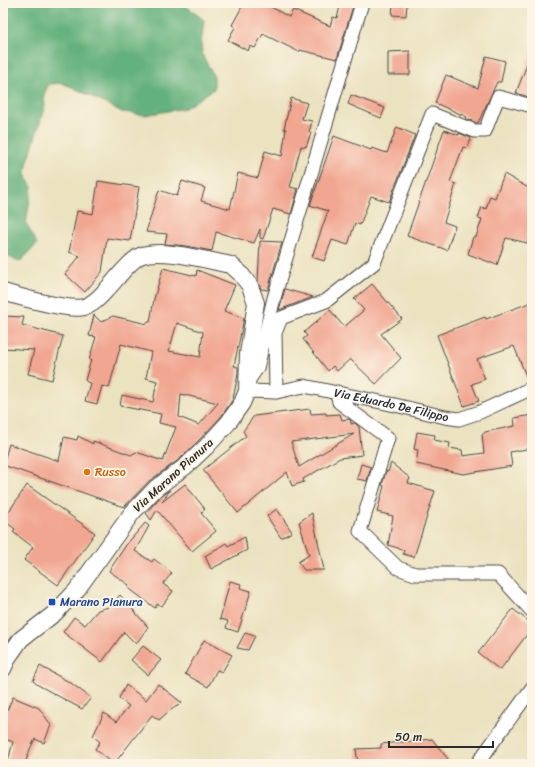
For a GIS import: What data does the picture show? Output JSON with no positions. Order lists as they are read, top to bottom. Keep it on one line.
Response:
{"streets":{"street":["Via Eduardo De Filippo","Via Marano Pianura"]},"crossings":[["Via Eduardo De Filippo","Via Marano Pianura"]],"places":{"other":["Russo"],"transit":["Marano Pianura"]},"scale_bar":"50 m"}
